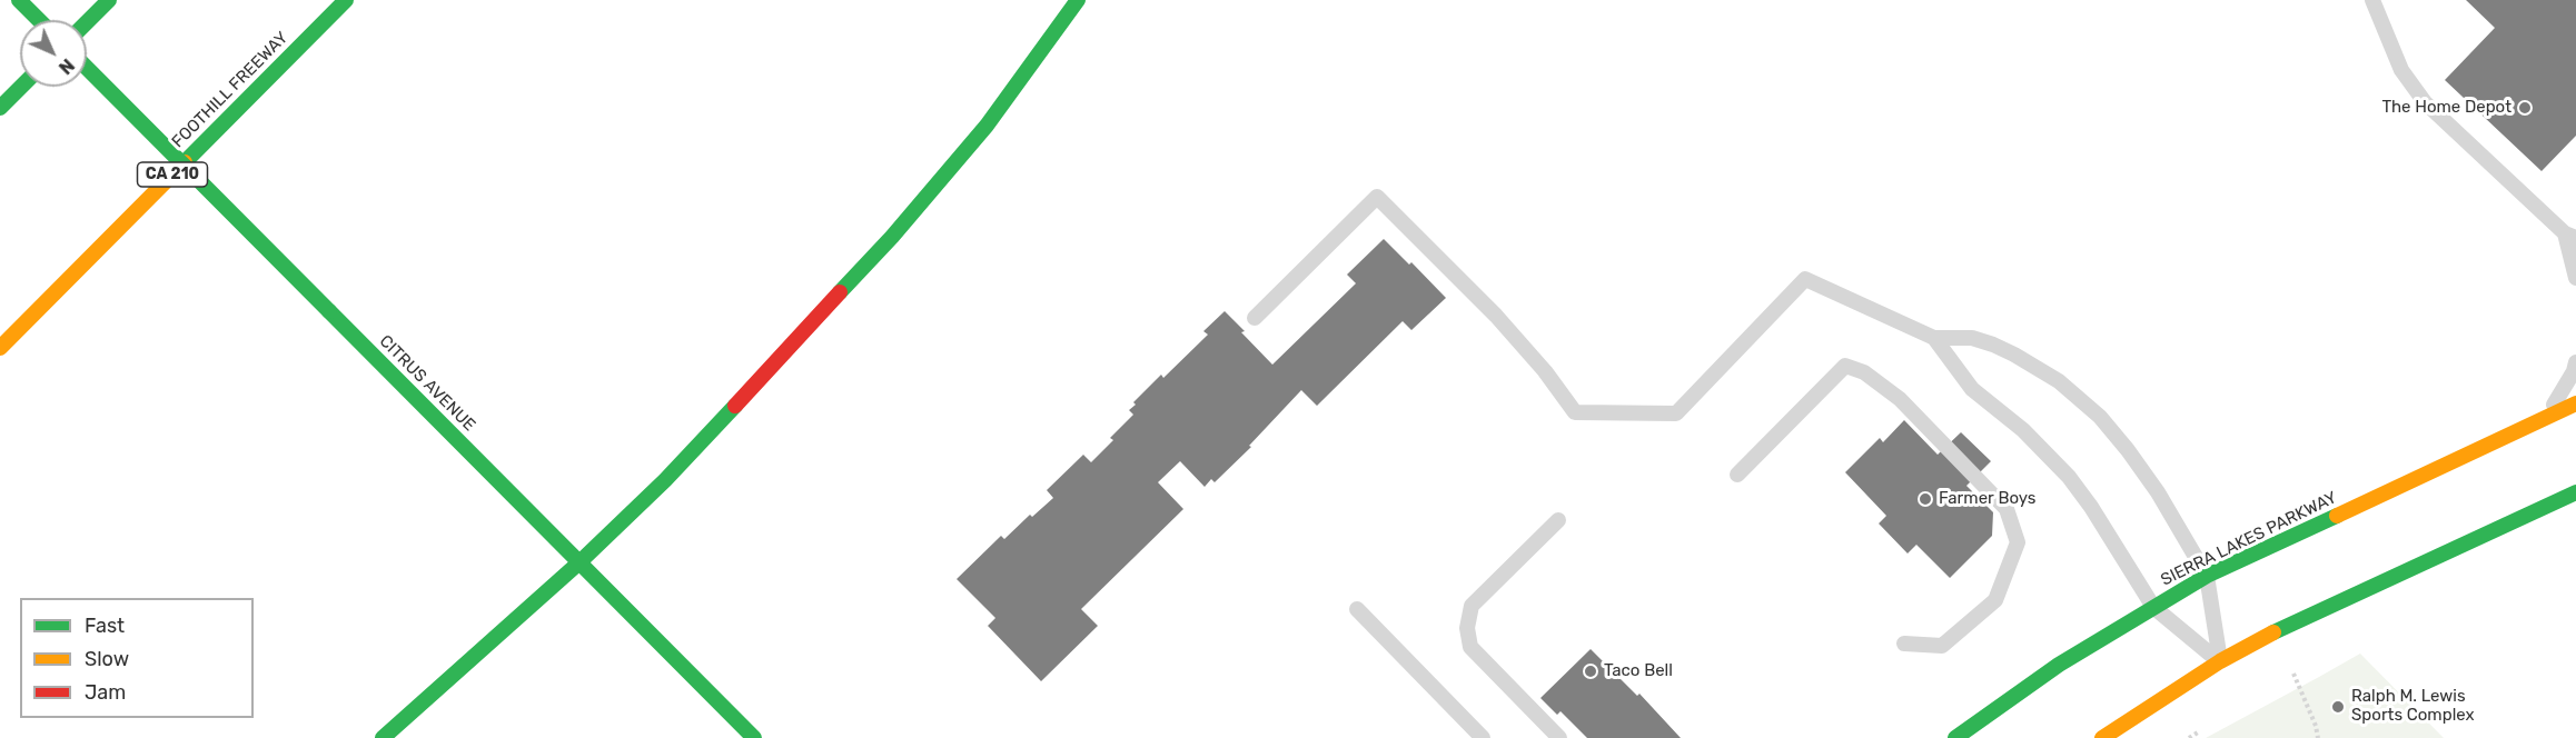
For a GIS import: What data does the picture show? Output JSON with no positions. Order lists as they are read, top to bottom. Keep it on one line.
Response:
{"streets":{"main road":["FOOTHILL FREEWAY","CA 210","CITRUS AVENUE","SIERRA LAKES PARKWAY"]},"places":["The Home Depot","Farmer Boys","Taco Bell","Ralph M. Lewis Sports Complex"],"legend":["Fast","Slow","Jam"],"north":"bottom right"}
